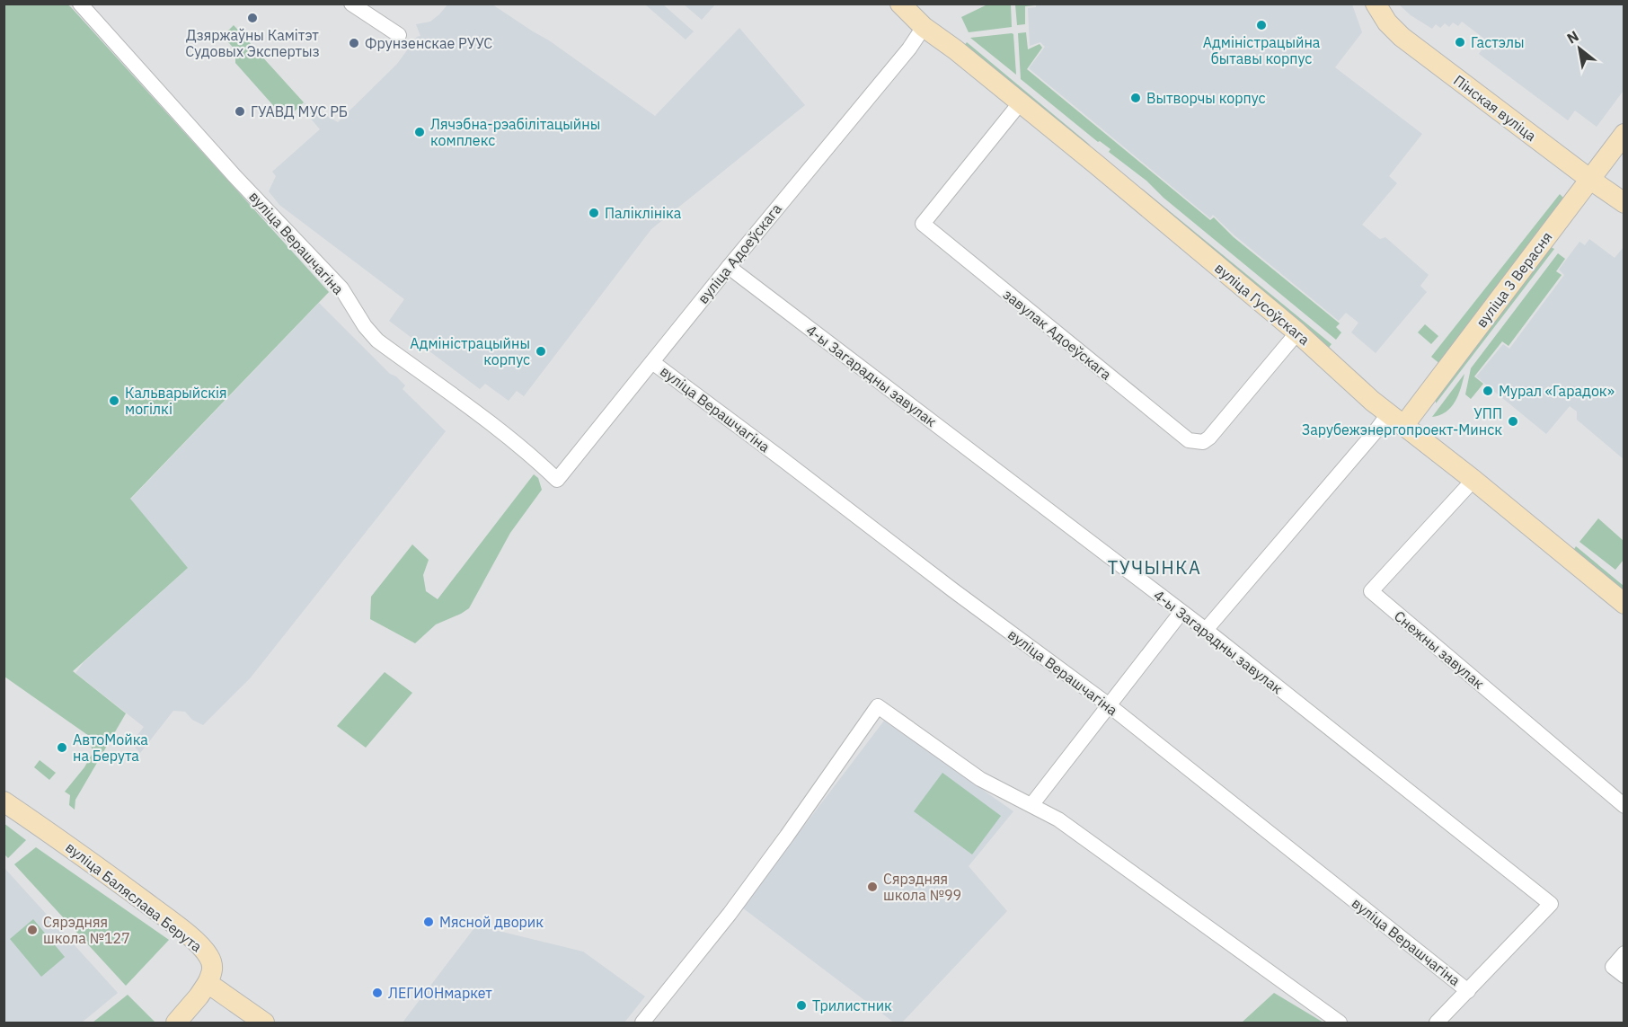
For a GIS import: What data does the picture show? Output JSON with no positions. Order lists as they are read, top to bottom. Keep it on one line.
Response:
{"streets":{"street":["Пінская вуліца","вуліца Верашчагіна","вуліца Адоеўскага","вуліца 3 Верасня","вуліца Гусоўскага","завулак Адоеўскага","4-ы Загарадны завулак","Снежны завулак","вуліца Баляслава Берута"]},"crossings":[["Пінская вуліца","вуліца 3 Верасня"],["вуліца Верашчагіна","вуліца Адоеўскага"],["вуліца Верашчагіна","4-ы Загарадны завулак"],["вуліца Адоеўскага","вуліца Гусоўскага"],["вуліца Адоеўскага","4-ы Загарадны завулак"],["вуліца 3 Верасня","вуліца Гусоўскага"],["вуліца 3 Верасня","4-ы Загарадны завулак"],["вуліца Гусоўскага","завулак Адоеўскага"],["вуліца Гусоўскага","Снежны завулак"]],"districts":["ТУЧЫНКА"],"places":["Дзяржаўны Камітэт Судовых Экспертыз","Адміністрацыйна бытавы корпус","Гастэлы","Фрунзенскае РУУС","Вытворчы корпус","ГУАВД МУС РБ","Лячэбна-рэабілітацыйны комплекс","Паліклініка","Адміністрацыйны корпус","Мурал «Гарадок»","Кальварыйскія могілкі","УПП Зарубежэнергопроект-Минск","АвтоМойка на Берута","Сярэдняя школа №99","Мясной дворик","Сярэдняя школа №127","ЛЕГИОНмаркет","Трилистник"],"north":"top left"}
